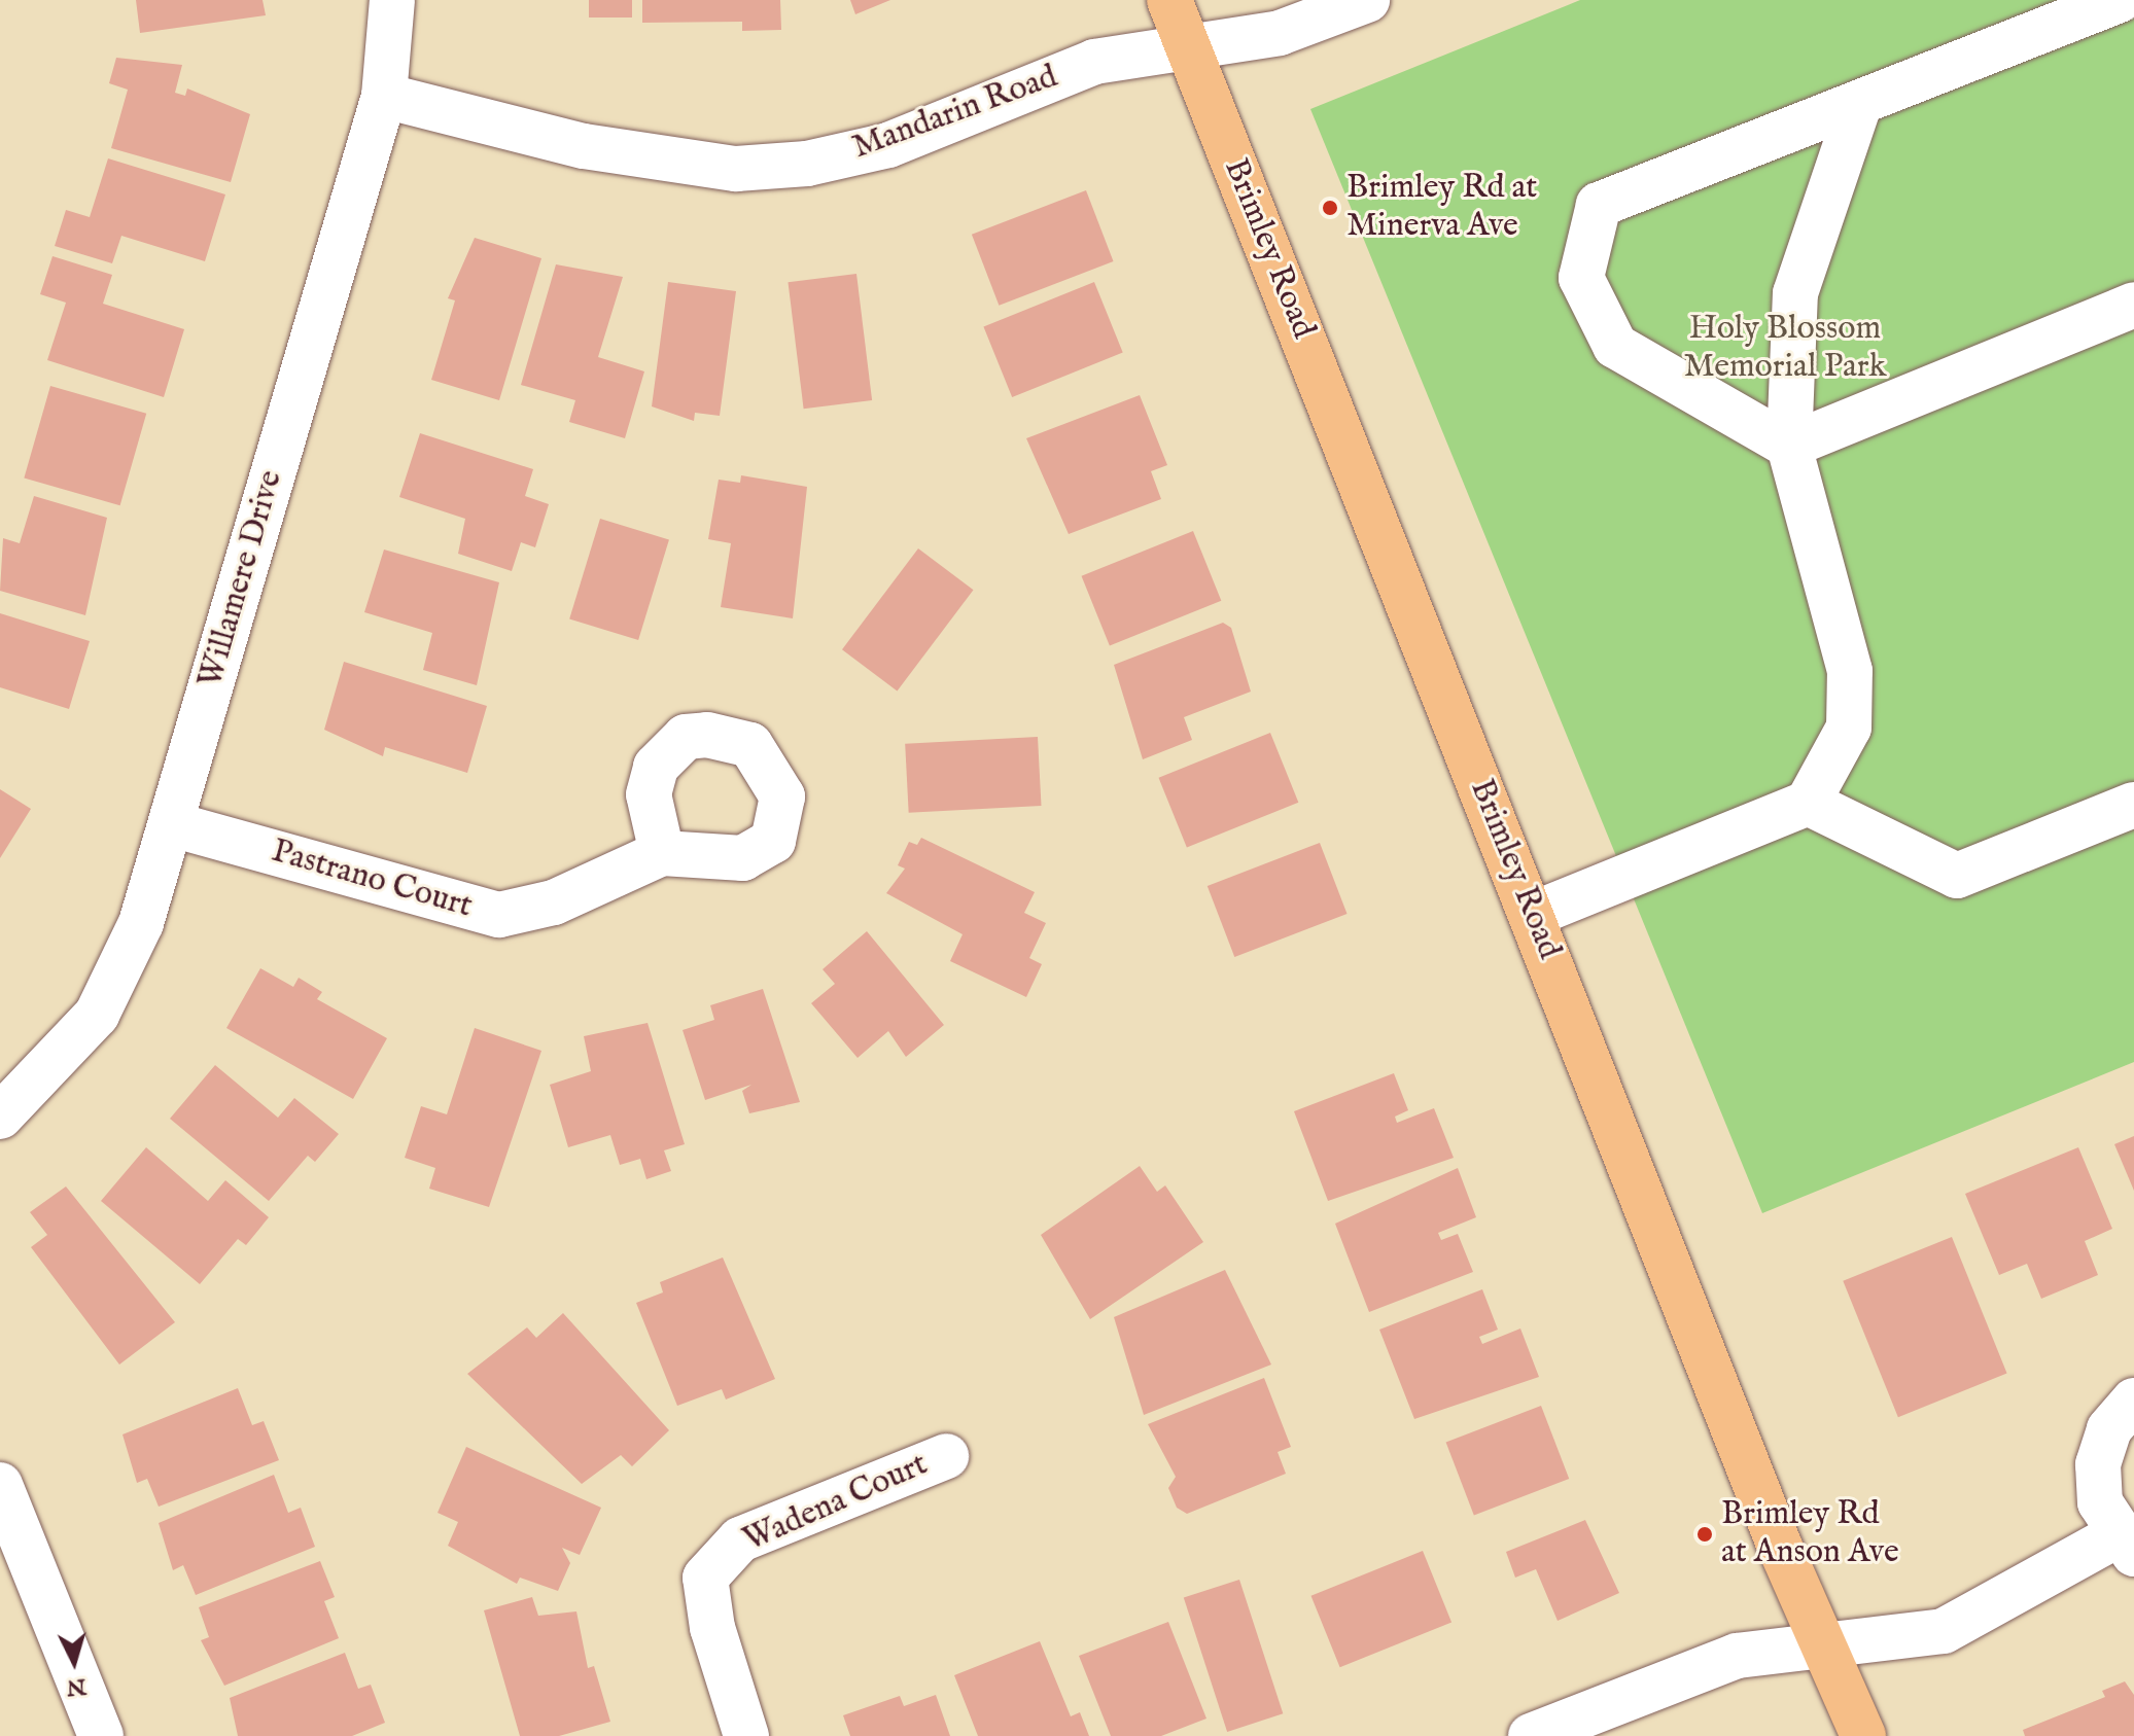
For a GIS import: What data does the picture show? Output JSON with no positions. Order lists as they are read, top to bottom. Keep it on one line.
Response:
{"streets":{"main road":["Brimley Road"],"street":["Mandarin Road","Willamere Drive","Pastrano Court","Wadena Court"]},"crossings":[["Mandarin Road","Brimley Road"],["Mandarin Road","Willamere Drive"],["Willamere Drive","Pastrano Court"]],"parks":["Holy Blossom Memorial Park"],"places":["Brimley Rd at Minerva Ave","Brimley Rd at Anson Ave"],"north":"bottom"}
